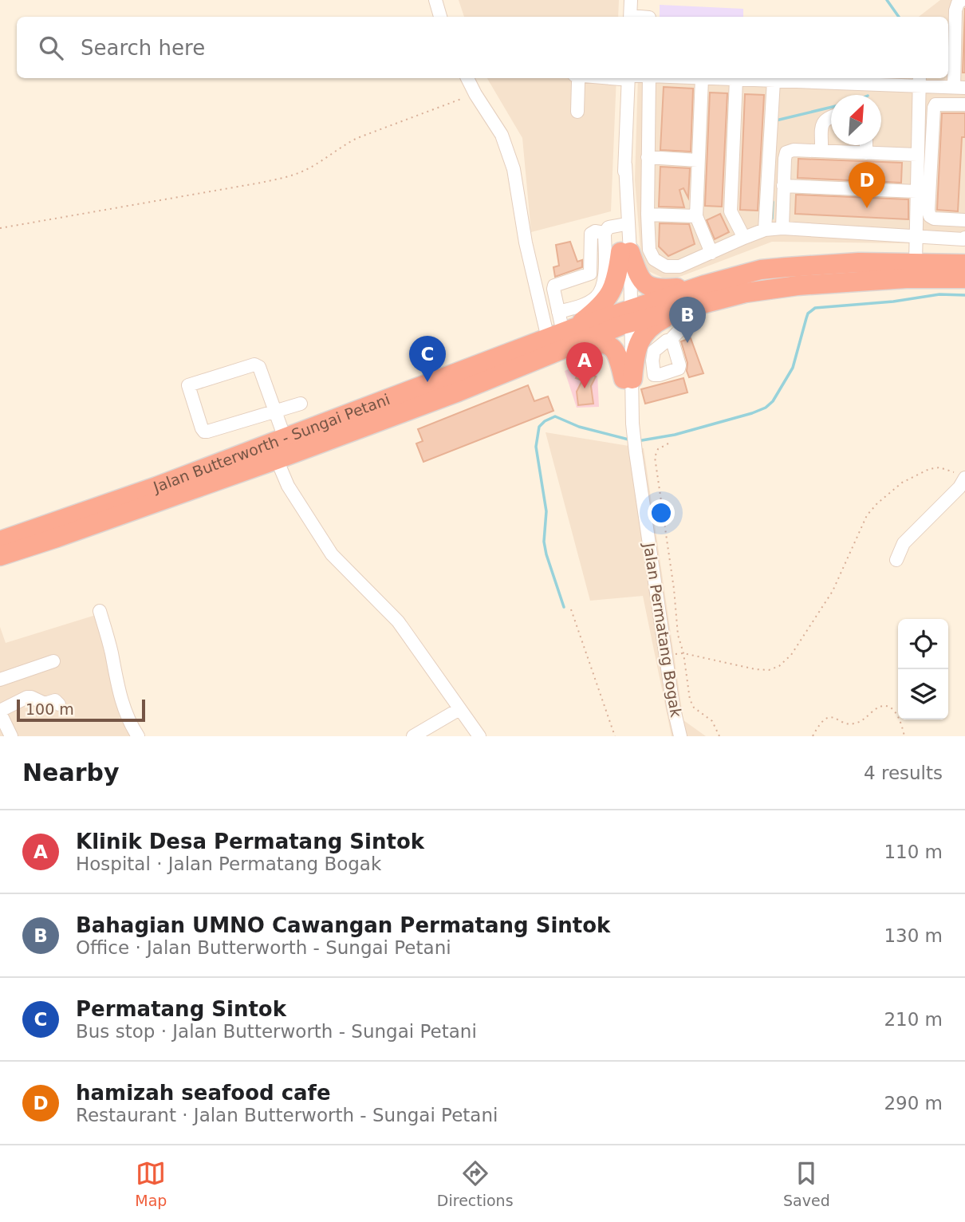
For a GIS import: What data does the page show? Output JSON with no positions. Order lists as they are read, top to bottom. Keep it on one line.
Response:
{"streets":{"highway":["Jalan Butterworth - Sungai Petani"],"street":["Jalan Permatang Bogak"]},"crossings":[["Jalan Butterworth - Sungai Petani","Jalan Permatang Bogak"]],"scale_bar":"100 m","north":"top right","page":{"search":"Search here","pins":["D","B","C","A"],"scale":"100 m","heading":["Nearby","4 results"],"list":[{"mark":"A","name":"Klinik Desa Permatang Sintok","note":"Hospital · Jalan Permatang Bogak","value":"110 m"},{"mark":"B","name":"Bahagian UMNO Cawangan Permatang Sintok","note":"Office · Jalan Butterworth - Sungai Petani","value":"130 m"},{"mark":"C","name":"Permatang Sintok","note":"Bus stop · Jalan Butterworth - Sungai Petani","value":"210 m"},{"mark":"D","name":"hamizah seafood cafe","note":"Restaurant · Jalan Butterworth - Sungai Petani","value":"290 m"}],"nav":["Map","Directions","Saved"]}}
